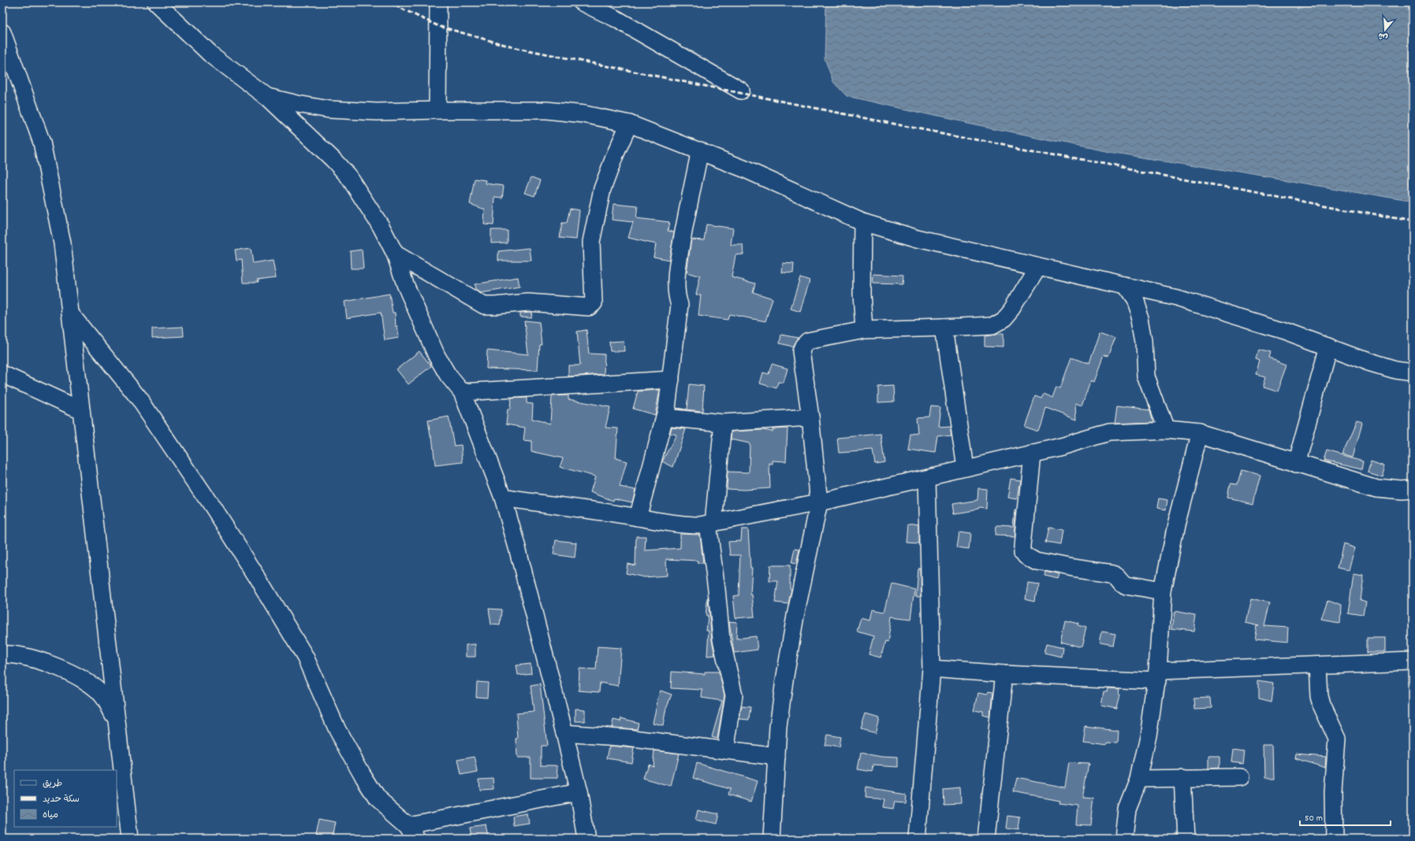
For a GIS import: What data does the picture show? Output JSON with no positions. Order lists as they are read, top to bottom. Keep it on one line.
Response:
{"legend":["طريق","سكة حديد","مياه"],"scale_bar":"50 m","north":"bottom"}
